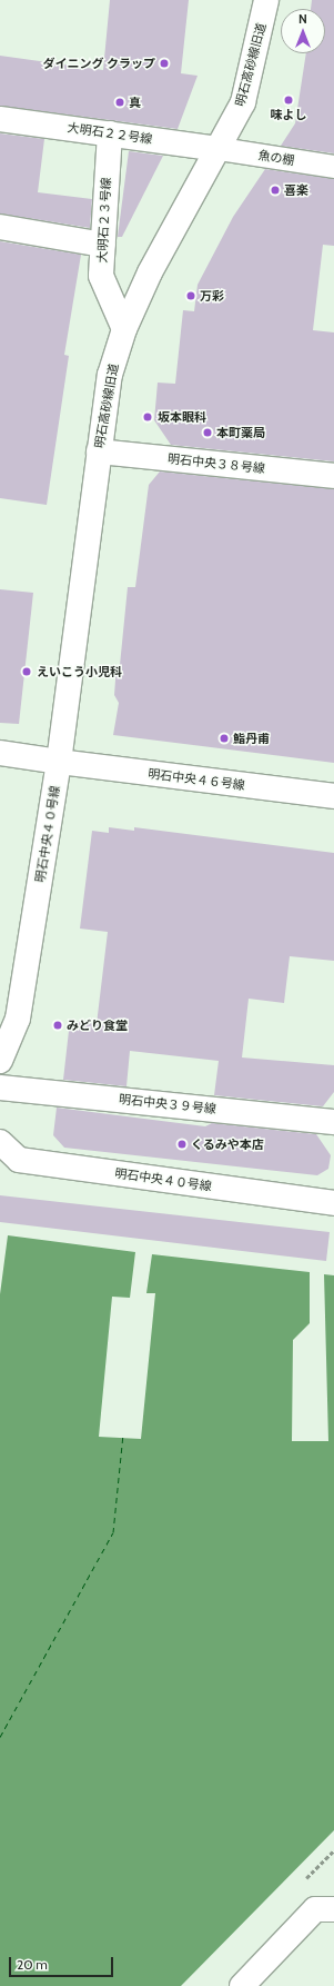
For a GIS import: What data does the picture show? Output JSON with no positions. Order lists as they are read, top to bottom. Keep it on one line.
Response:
{"streets":{"street":["明石高砂線旧道","大明石２２号線","魚の棚","大明石２３号線","明石中央３８号線","明石中央４６号線","明石中央４０号線","明石中央３９号線"]},"crossings":[["明石高砂線旧道","大明石２２号線"],["明石高砂線旧道","魚の棚"],["明石高砂線旧道","大明石２３号線"],["明石高砂線旧道","明石中央３８号線"],["明石高砂線旧道","明石中央４６号線"],["明石高砂線旧道","明石中央４０号線"],["大明石２２号線","魚の棚"],["大明石２２号線","大明石２３号線"],["明石中央４６号線","明石中央４０号線"]],"places":["ダイニング クラップ","味よし","真","喜楽","万彩","坂本眼科","本町薬局","えいこう小児科","鮨丹甫","みどり食堂","くるみや本店"],"scale_bar":"20 m","north":"top"}
